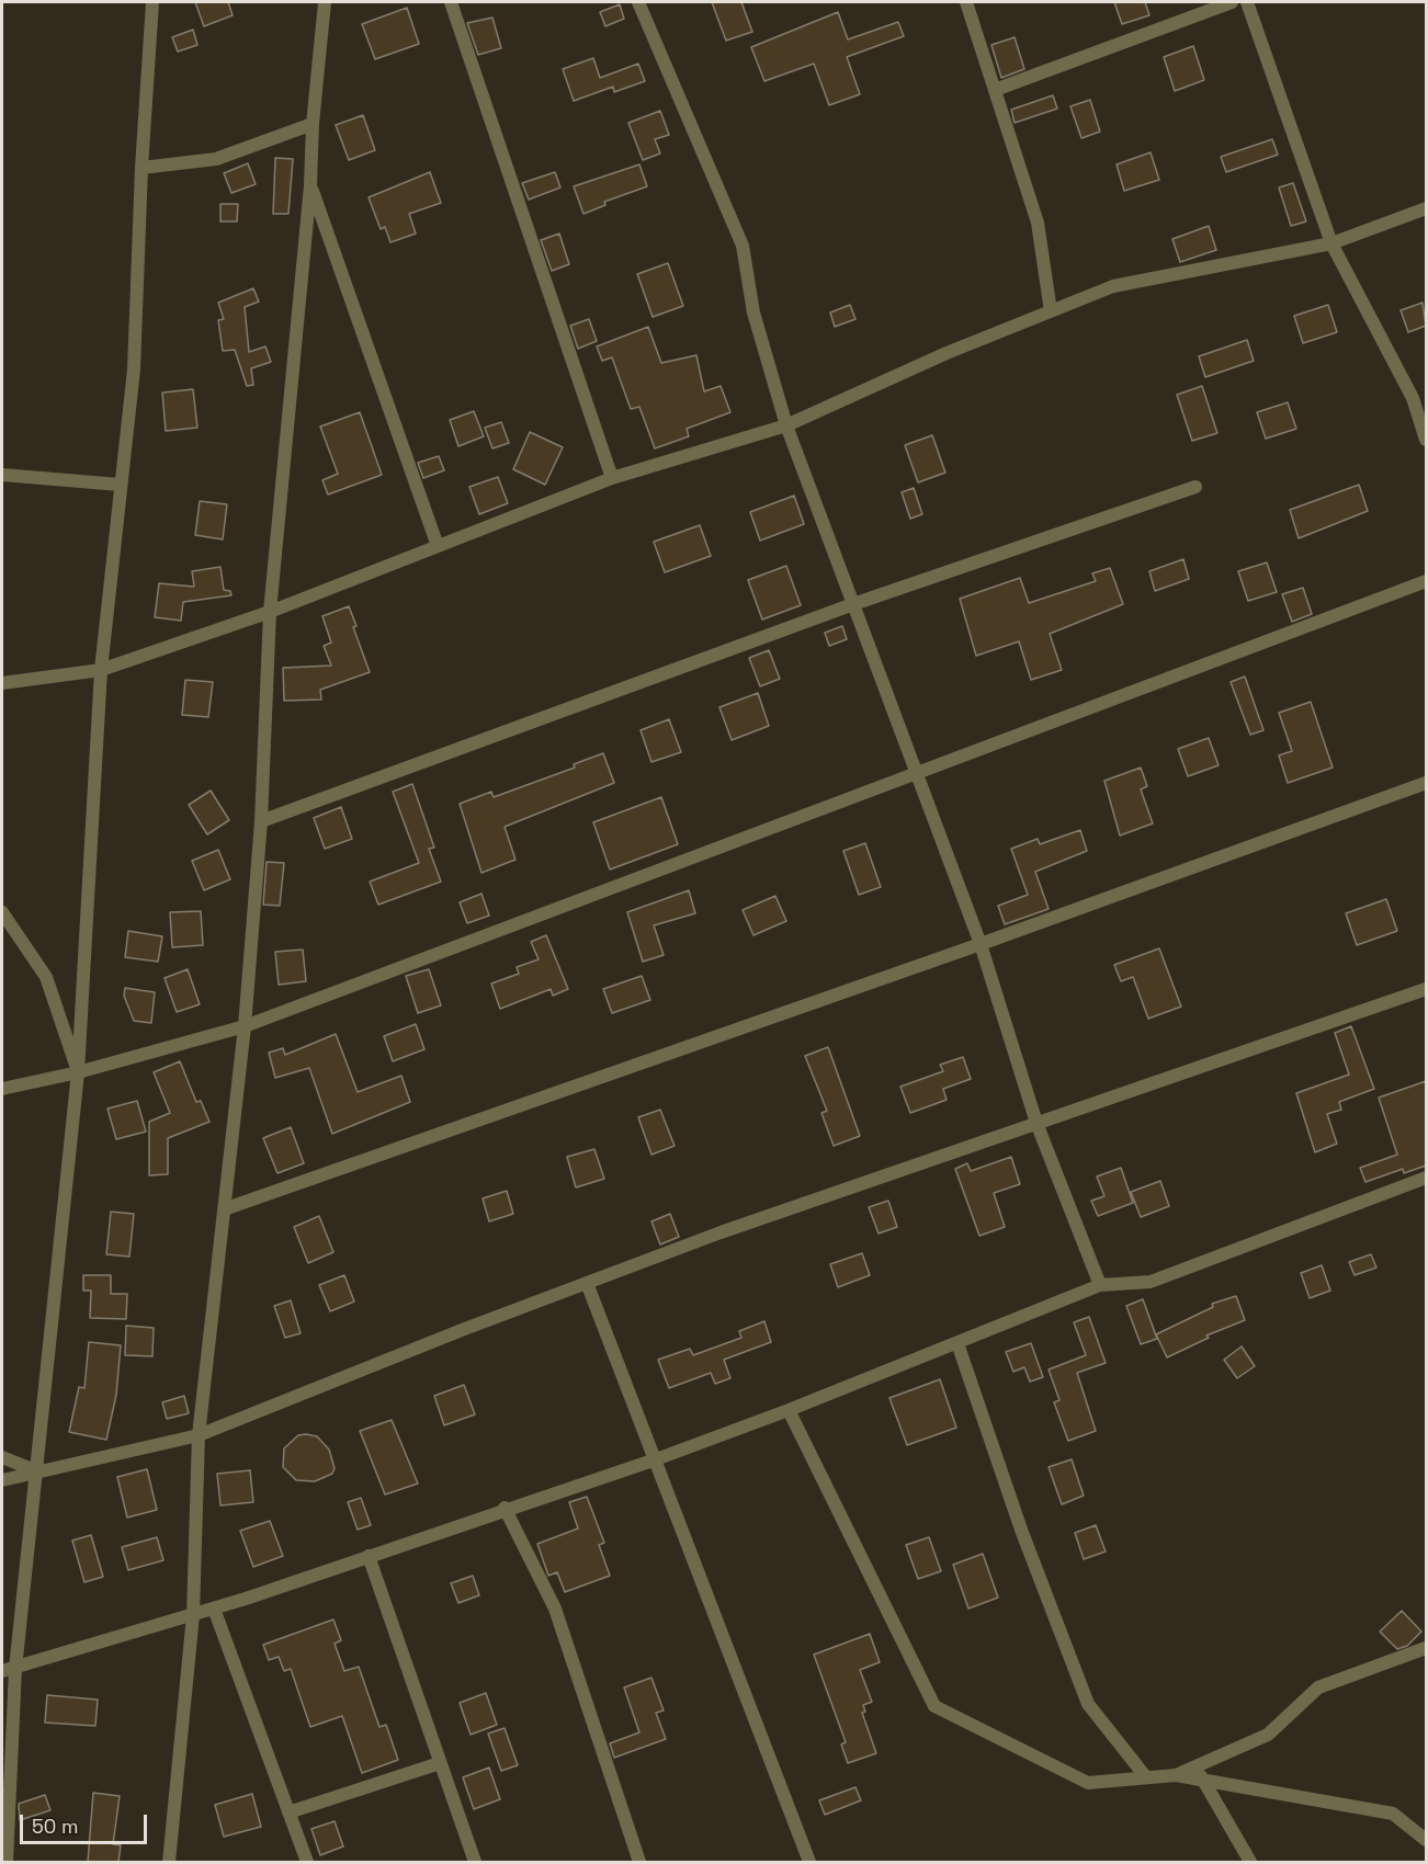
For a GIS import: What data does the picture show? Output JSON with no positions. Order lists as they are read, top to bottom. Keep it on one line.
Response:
{"scale_bar":"50 m"}
